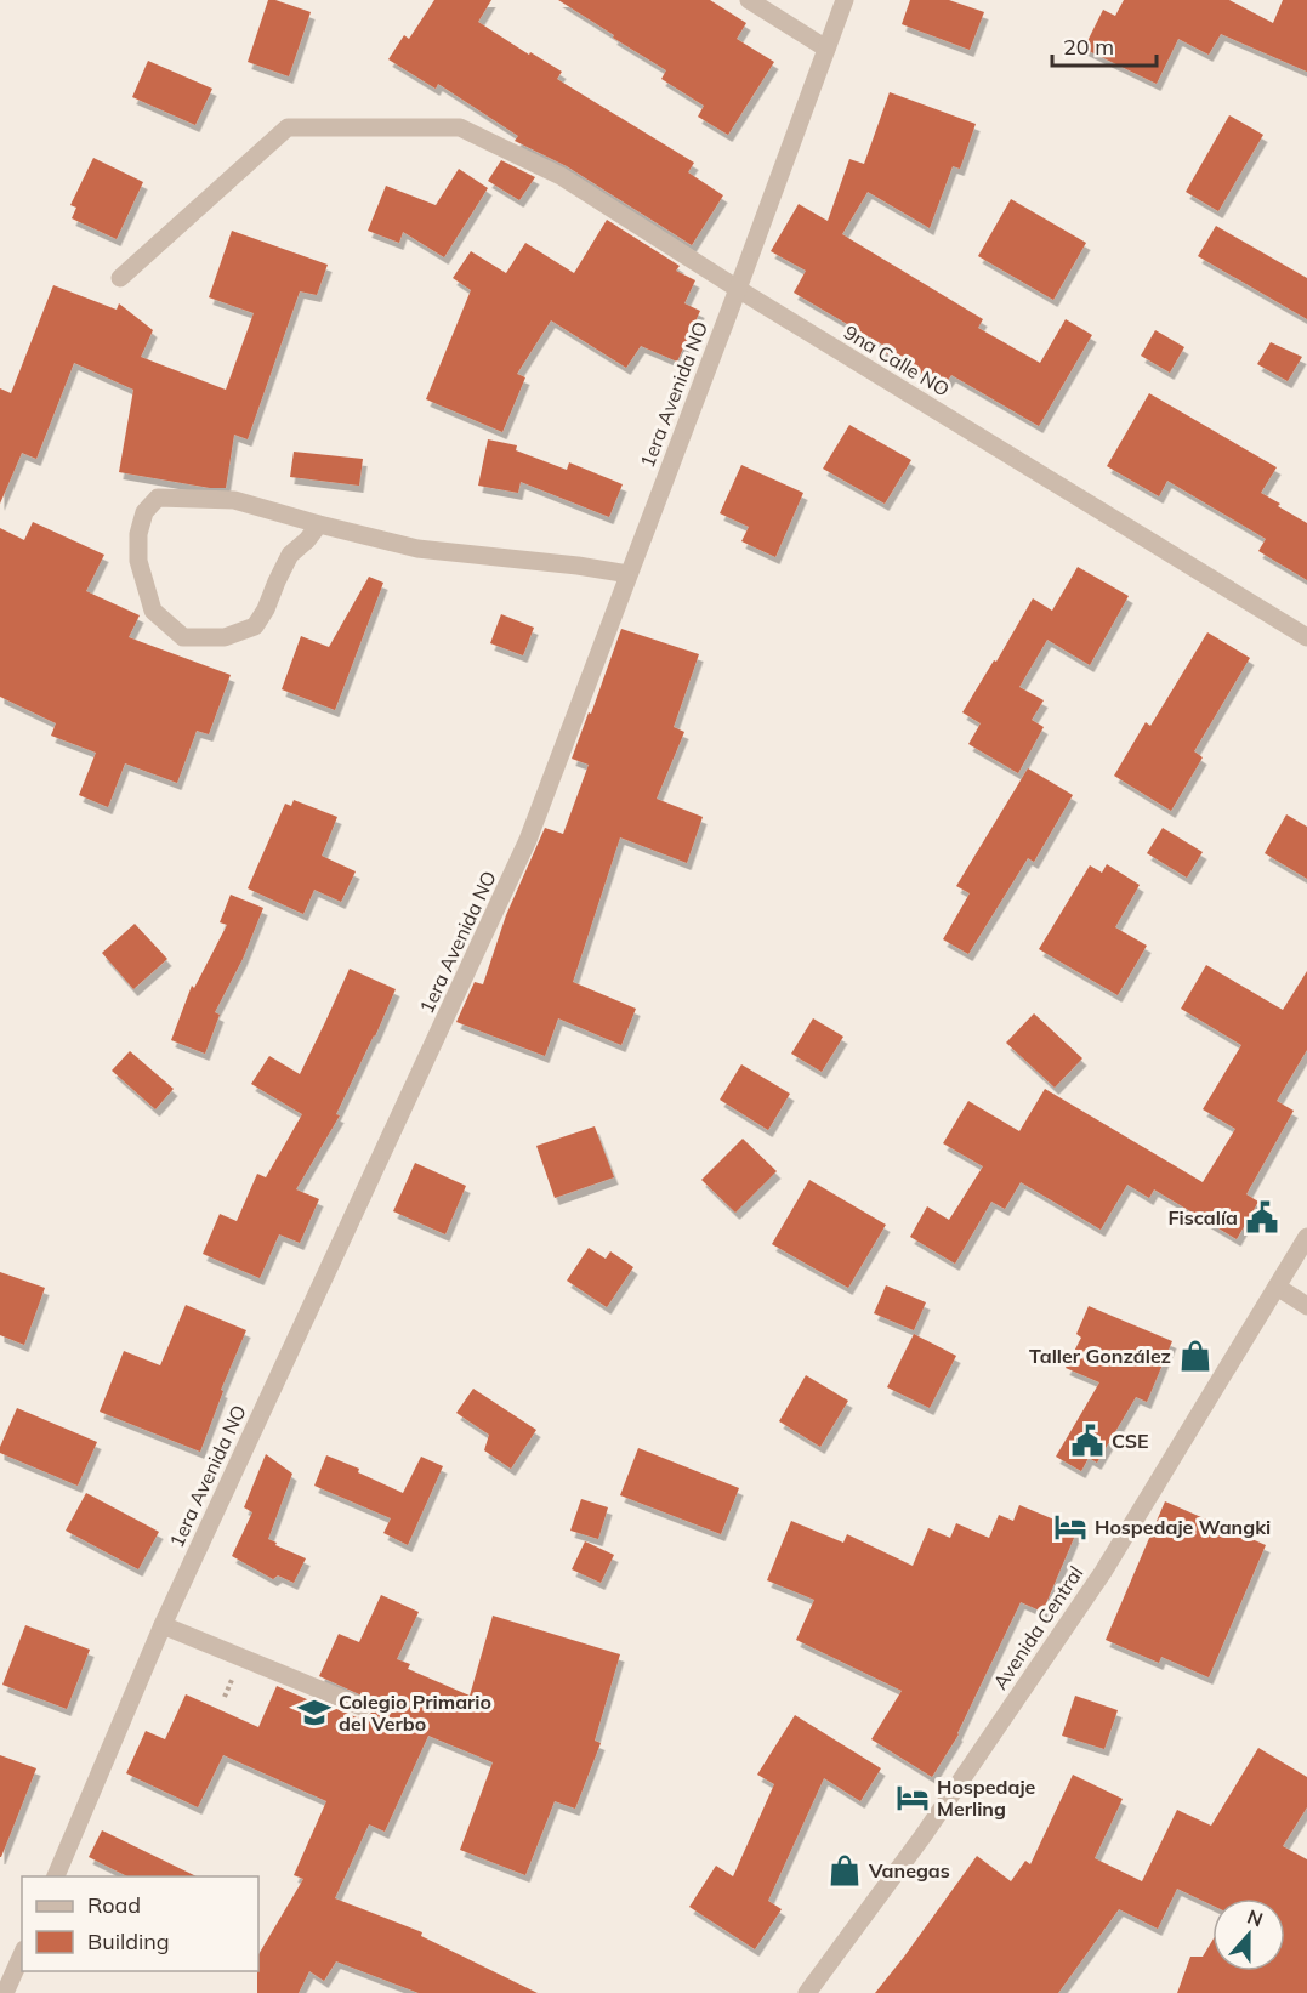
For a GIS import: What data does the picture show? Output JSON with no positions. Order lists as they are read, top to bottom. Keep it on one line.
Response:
{"streets":{"street":["9na Calle NO","1era Avenida NO","Avenida Central"]},"crossings":[["9na Calle NO","1era Avenida NO"]],"places":{"public building":["Fiscalía","CSE"],"shop":["Taller González","Vanegas"],"hotel":["Hospedaje Wangki","Hospedaje Merling"],"school or university":["Colegio Primario del Verbo"]},"legend":["Road","Building"],"scale_bar":"20 m","north":"top"}
